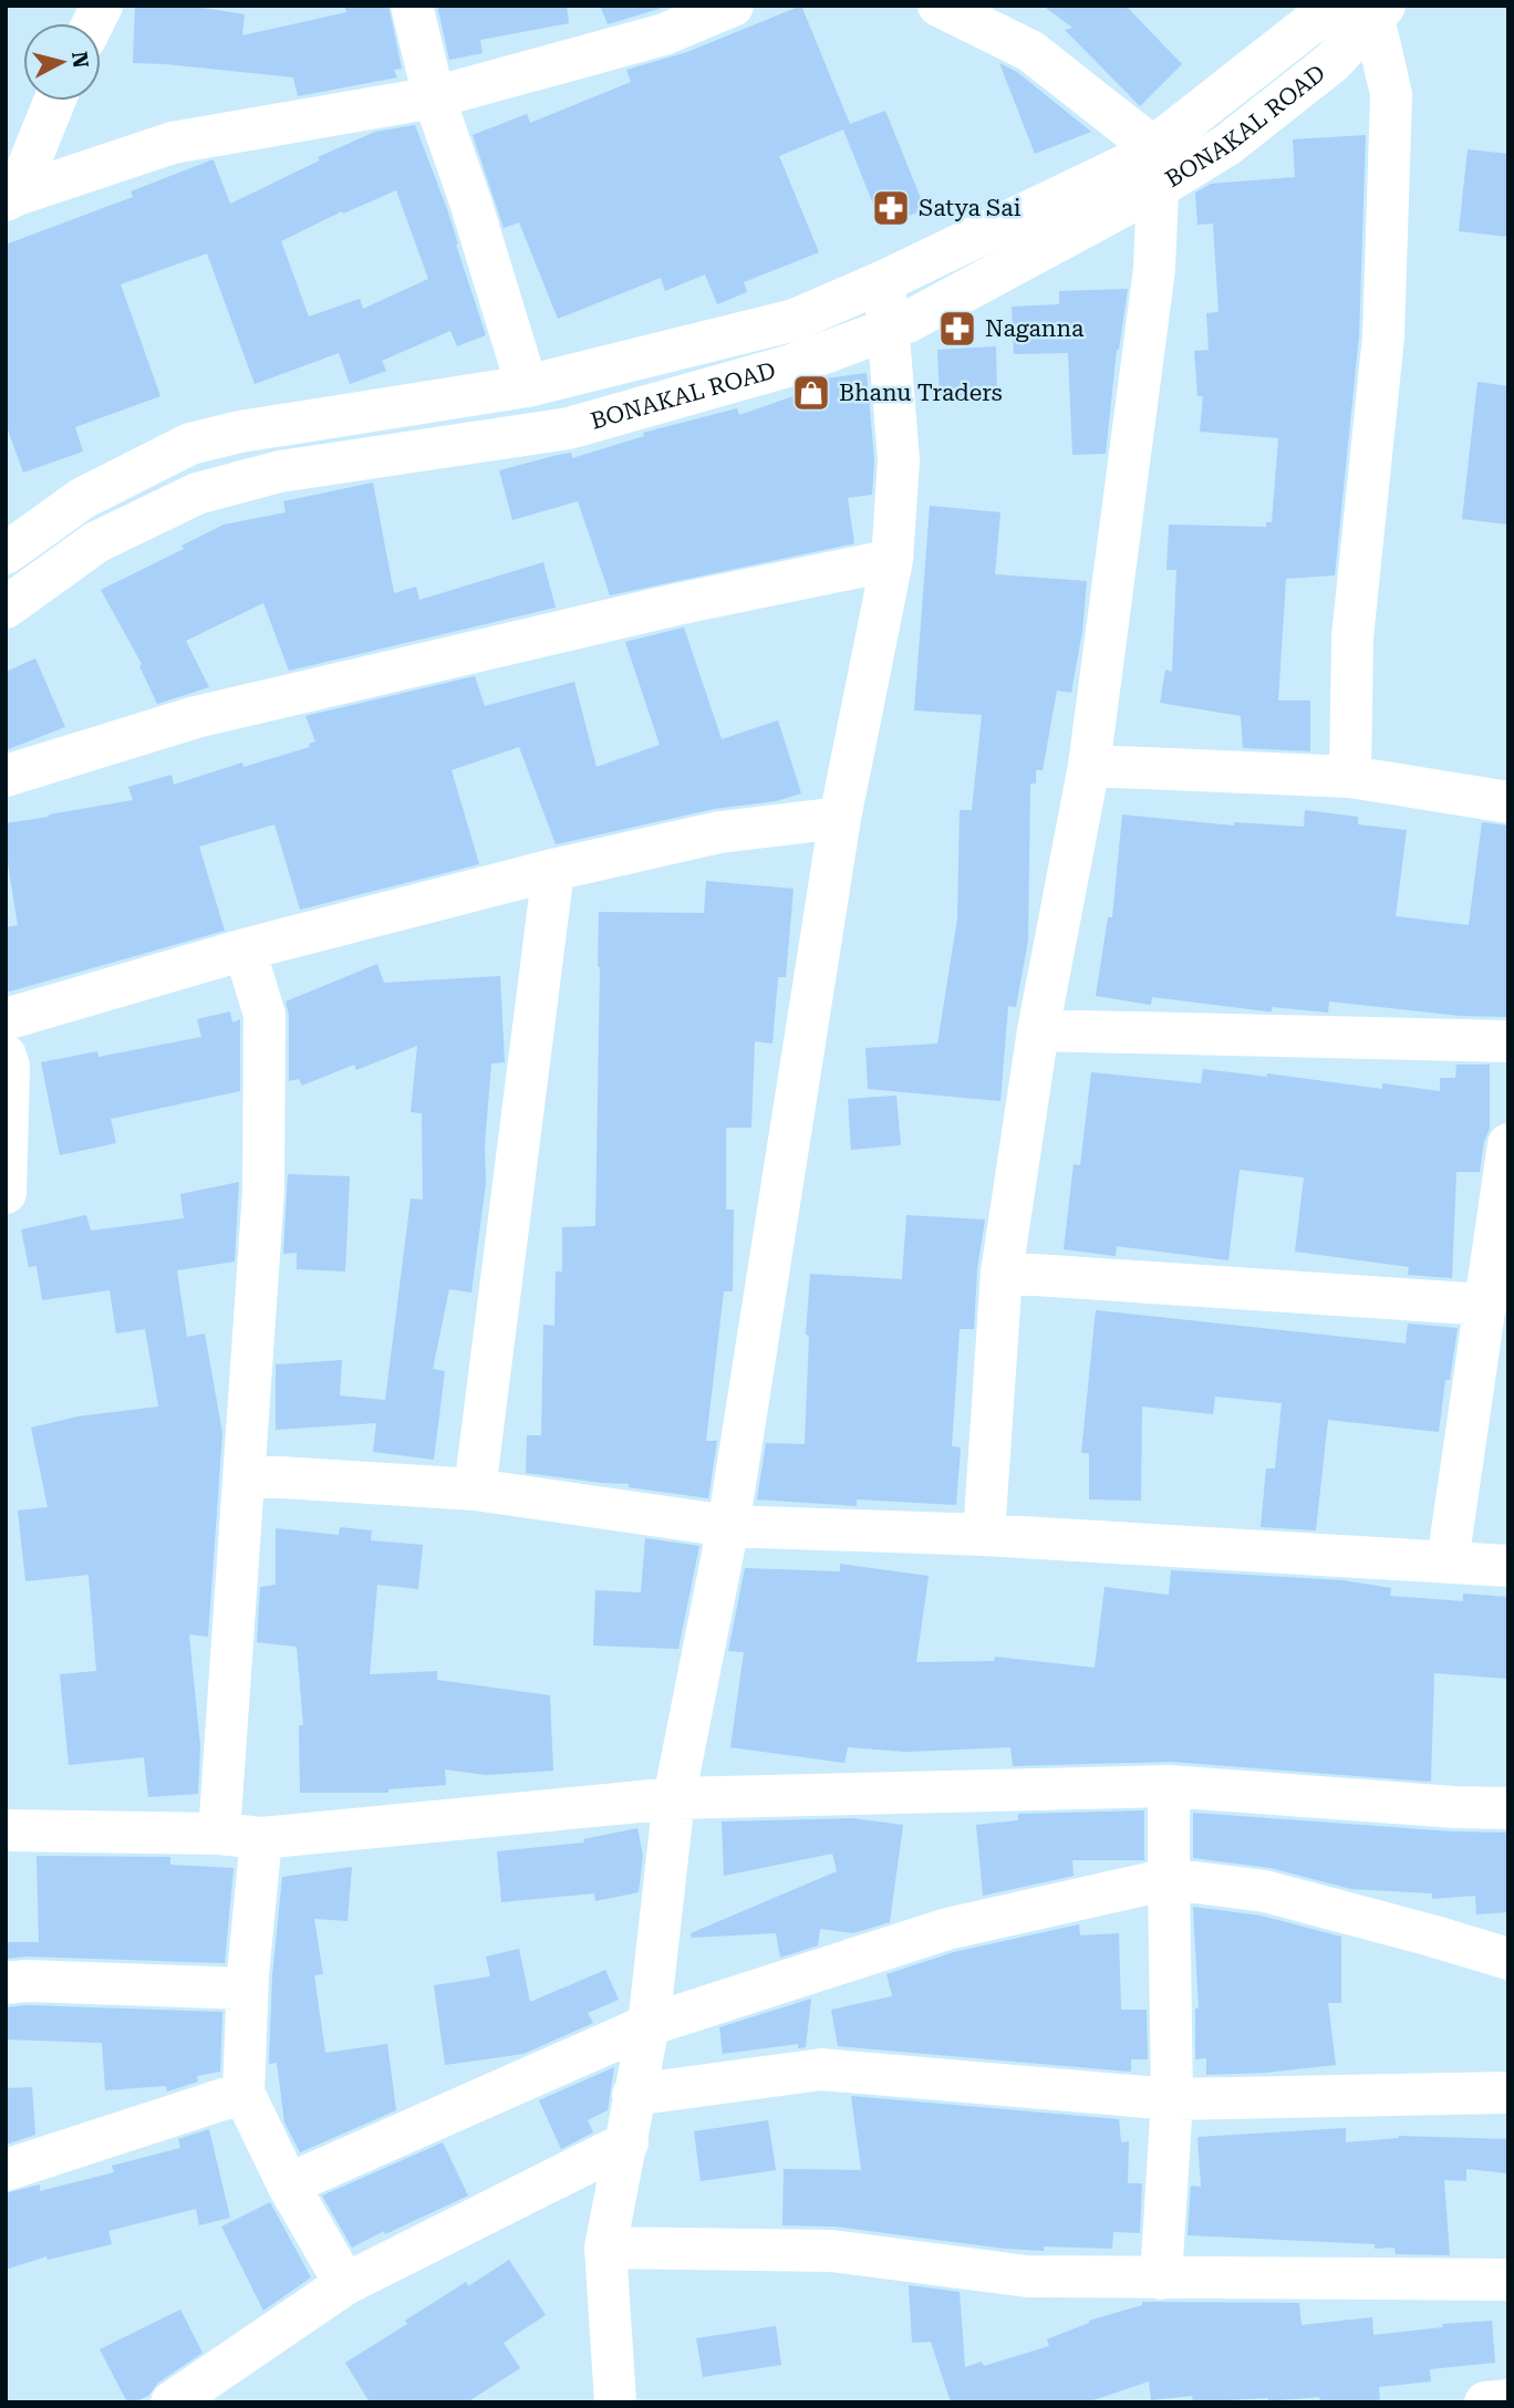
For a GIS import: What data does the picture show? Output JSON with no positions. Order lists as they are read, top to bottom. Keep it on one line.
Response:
{"streets":{"street":["BONAKAL ROAD"]},"places":{"pharmacy":["Satya Sai","Naganna"],"shop":["Bhanu Traders"]},"north":"right"}
